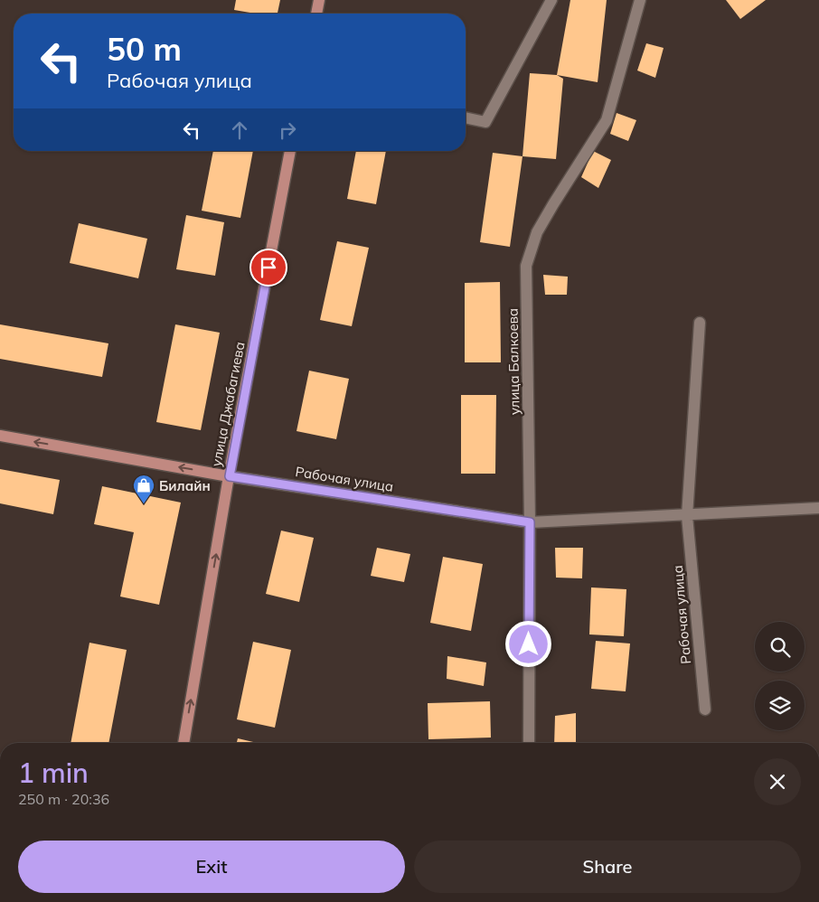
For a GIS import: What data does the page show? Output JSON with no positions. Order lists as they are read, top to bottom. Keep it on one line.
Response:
{"streets":{"main road":["улица Джабагиева","Рабочая улица"],"street":["улица Балкоева"]},"crossings":[["улица Балкоева","Рабочая улица"],["улица Джабагиева","Рабочая улица"]],"one_way":["улица Джабагиева"],"places":{"shop":["Билайн"]},"page":{"turn":["50 m","Рабочая улица"],"heading":["1 min","250 m · 20:36"],"buttons":["Exit","Share"]}}
